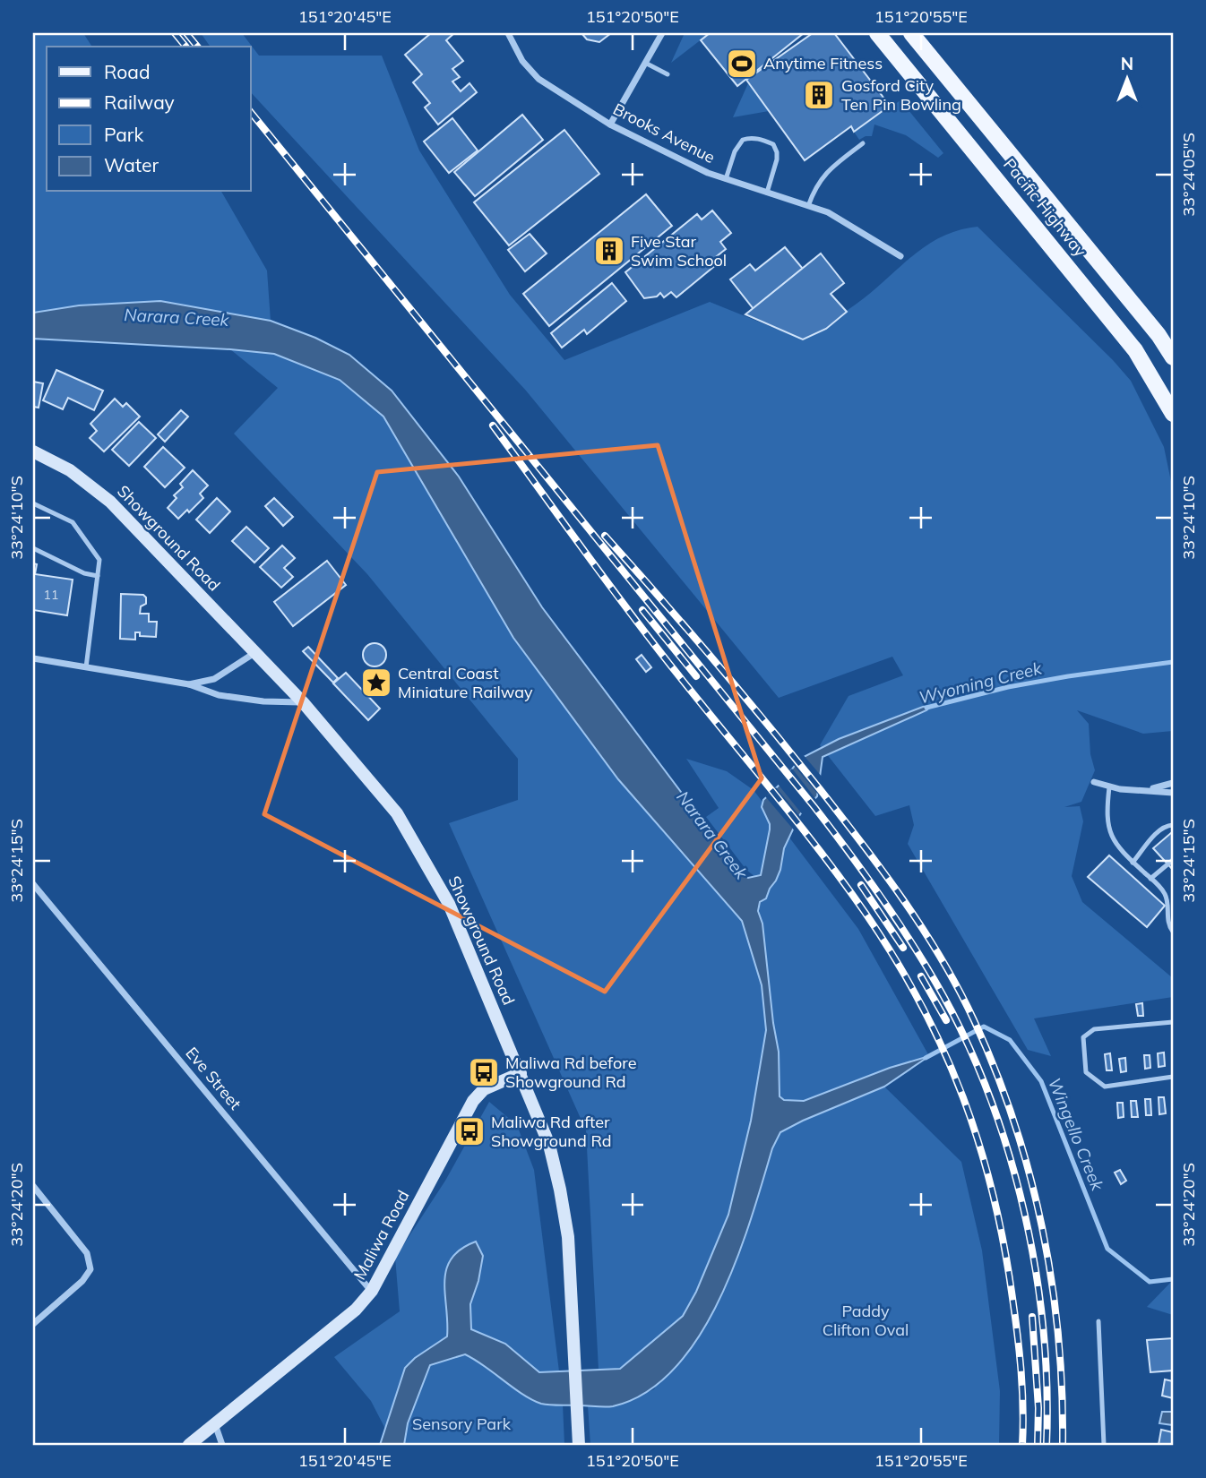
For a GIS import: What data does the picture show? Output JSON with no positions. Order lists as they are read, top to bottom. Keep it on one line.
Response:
{"streets":{"main road":["Pacific Highway"],"street":["Brooks Avenue","Showground Road","Eve Street","Maliwa Road"]},"crossings":[["Showground Road","Maliwa Road"],["Eve Street","Maliwa Road"]],"water":["Narara Creek","Wyoming Creek","Wingello Creek"],"parks":["Paddy Clifton Oval","Sensory Park"],"places":{"sports":["Anytime Fitness"],"building":["Gosford City Ten Pin Bowling","Five Star Swim School"],"place":["Central Coast Miniature Railway"],"bus stop":["Maliwa Rd before Showground Rd","Maliwa Rd after Showground Rd"]},"house_numbers":["11"],"legend":["Road","Railway","Park","Water"],"north":"top","coordinates":["151°20'45\"E","151°20'50\"E","151°20'55\"E","33°24'05\"S","33°24'10\"S","33°24'15\"S","33°24'20\"S"]}
